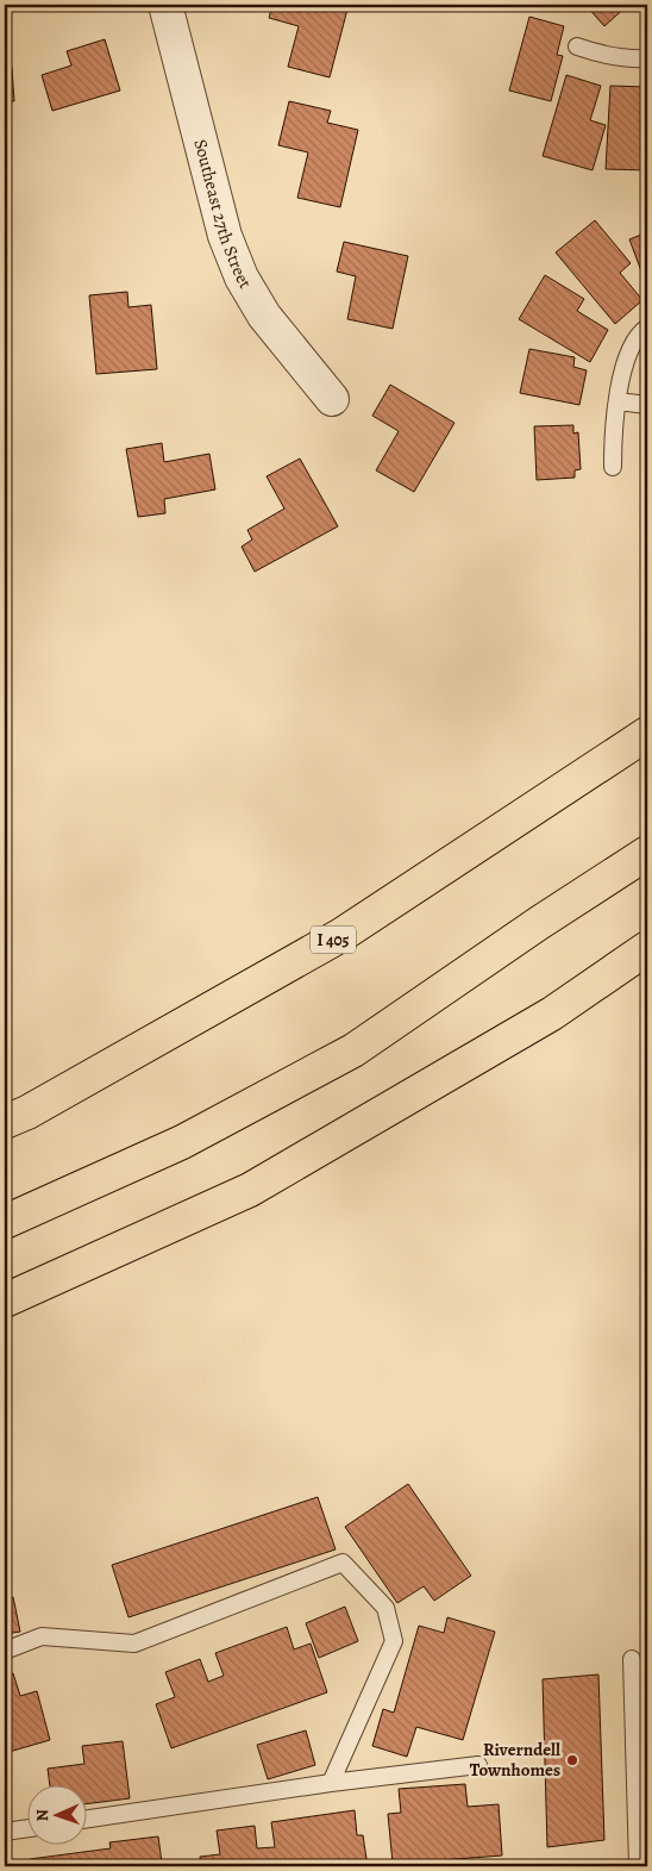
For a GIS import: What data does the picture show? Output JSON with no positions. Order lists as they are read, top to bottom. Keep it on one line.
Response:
{"streets":{"highway":["I 405"],"street":["Southeast 27th Street"]},"places":["Riverndell Townhomes"],"north":"left"}
